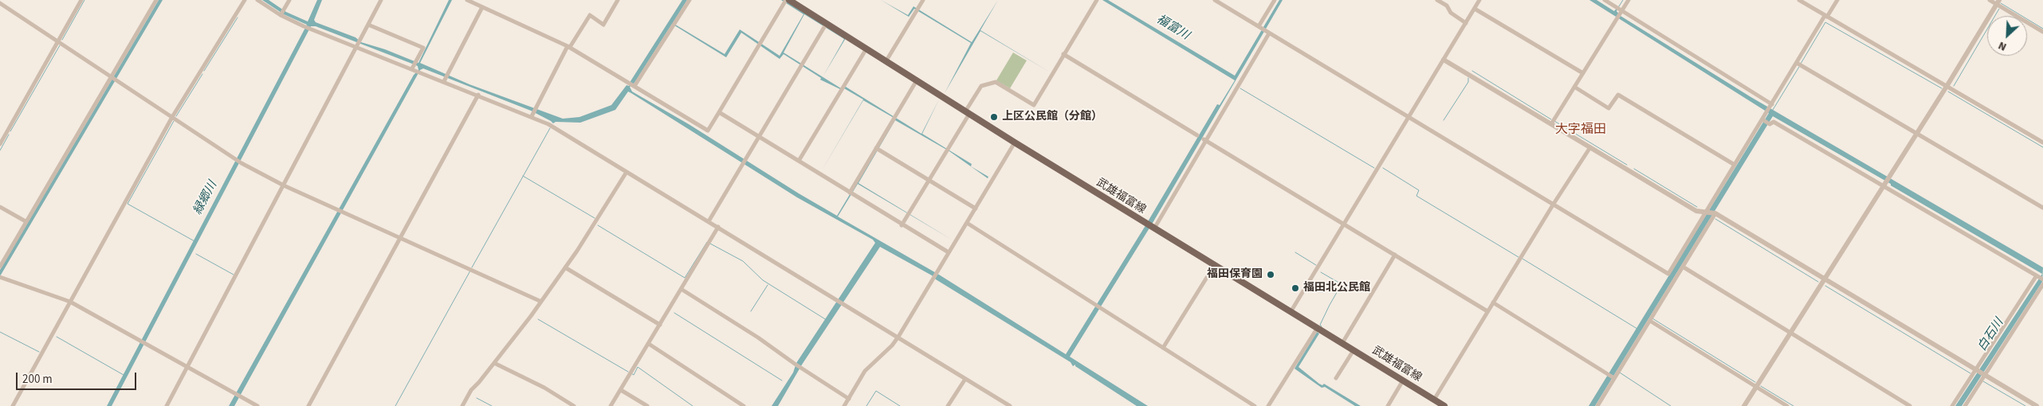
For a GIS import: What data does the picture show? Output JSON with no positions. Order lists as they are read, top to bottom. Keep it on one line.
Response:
{"streets":{"main road":["武雄福富線"]},"districts":["大字福田"],"water":["福富川","緑郷川","白石川"],"places":["上区公民館（分館）","福田保育園","福田北公民館"],"scale_bar":"200 m","north":"bottom left"}
